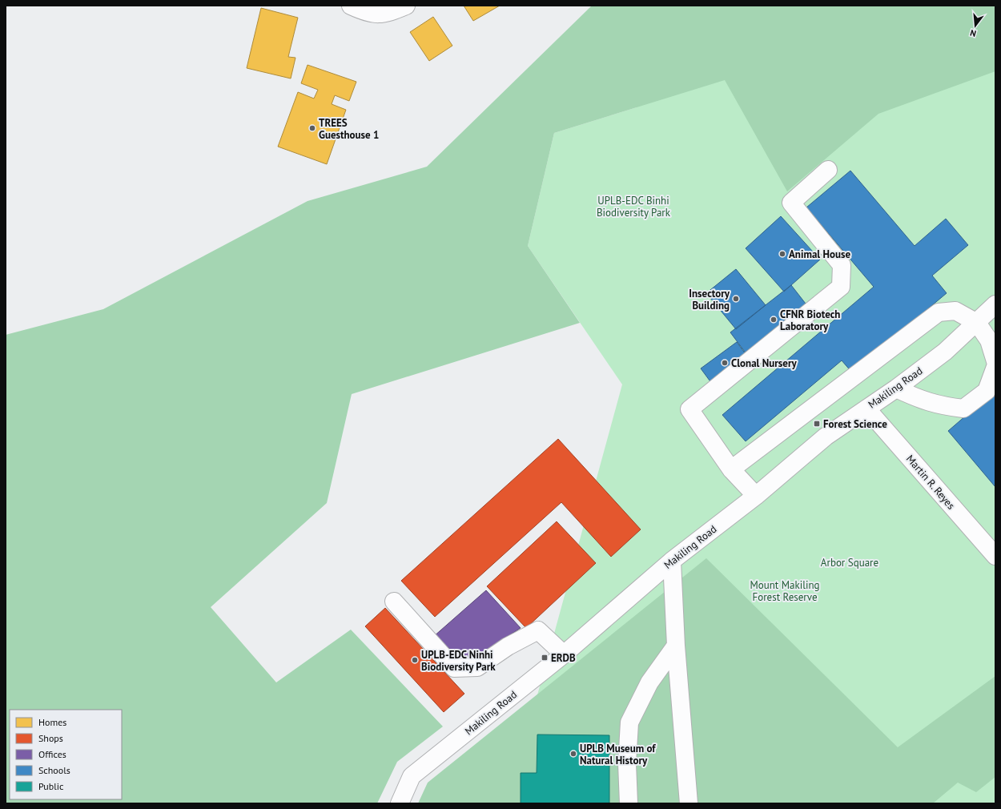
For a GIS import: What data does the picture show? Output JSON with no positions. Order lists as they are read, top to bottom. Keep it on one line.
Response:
{"streets":{"street":["Makiling Road","Martin R. Reyes"]},"crossings":[["Makiling Road","Martin R. Reyes"]],"parks":["UPLB-EDC Binhi Biodiversity Park","Arbor Square","Mount Makiling Forest Reserve"],"places":{"other":["TREES Guesthouse 1","Animal House","Insectory Building","CFNR Biotech Laboratory","Clonal Nursery","UPLB-EDC Ninhi Biodiversity Park","UPLB Museum of Natural History"],"transit":["Forest Science","ERDB"]},"legend":["Homes","Shops","Offices","Schools","Public"],"north":"bottom"}
